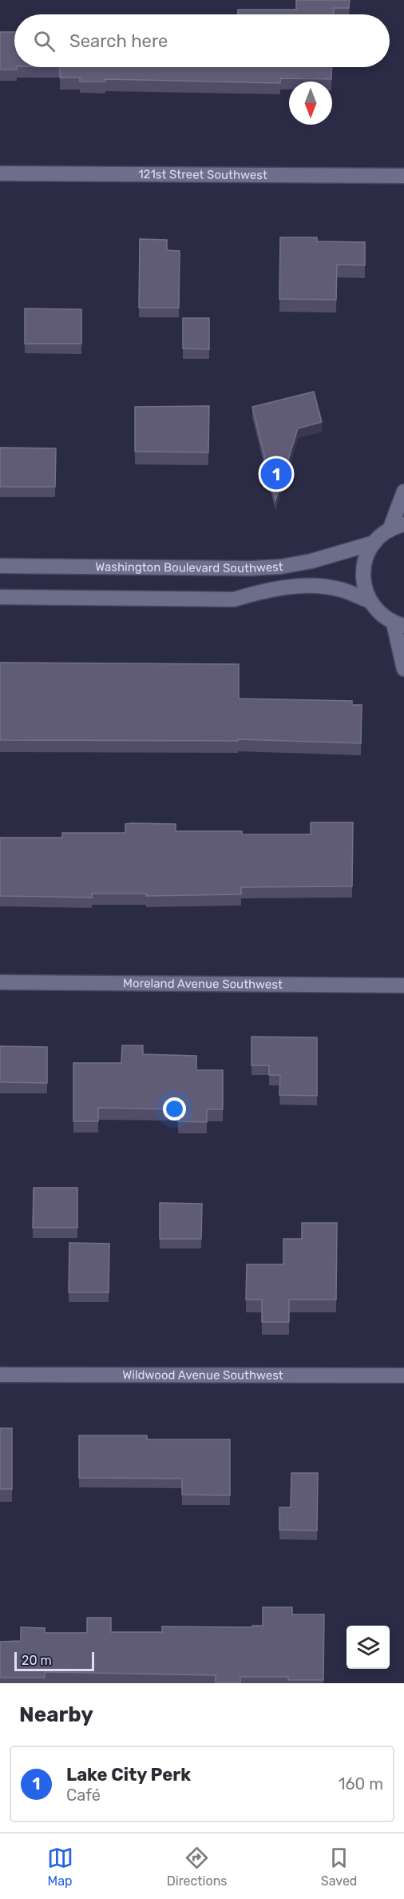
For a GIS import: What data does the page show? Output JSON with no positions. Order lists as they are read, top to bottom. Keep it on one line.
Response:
{"streets":{"street":["121st Street Southwest","Washington Boulevard Southwest","Moreland Avenue Southwest","Wildwood Avenue Southwest"]},"scale_bar":"20 m","north":"bottom","page":{"search":"Search here","pins":"1","scale":"20 m","heading":"Nearby","list":[{"mark":"1","name":"Lake City Perk","note":"Café","value":"160 m"}],"nav":["Map","Directions","Saved"]}}
